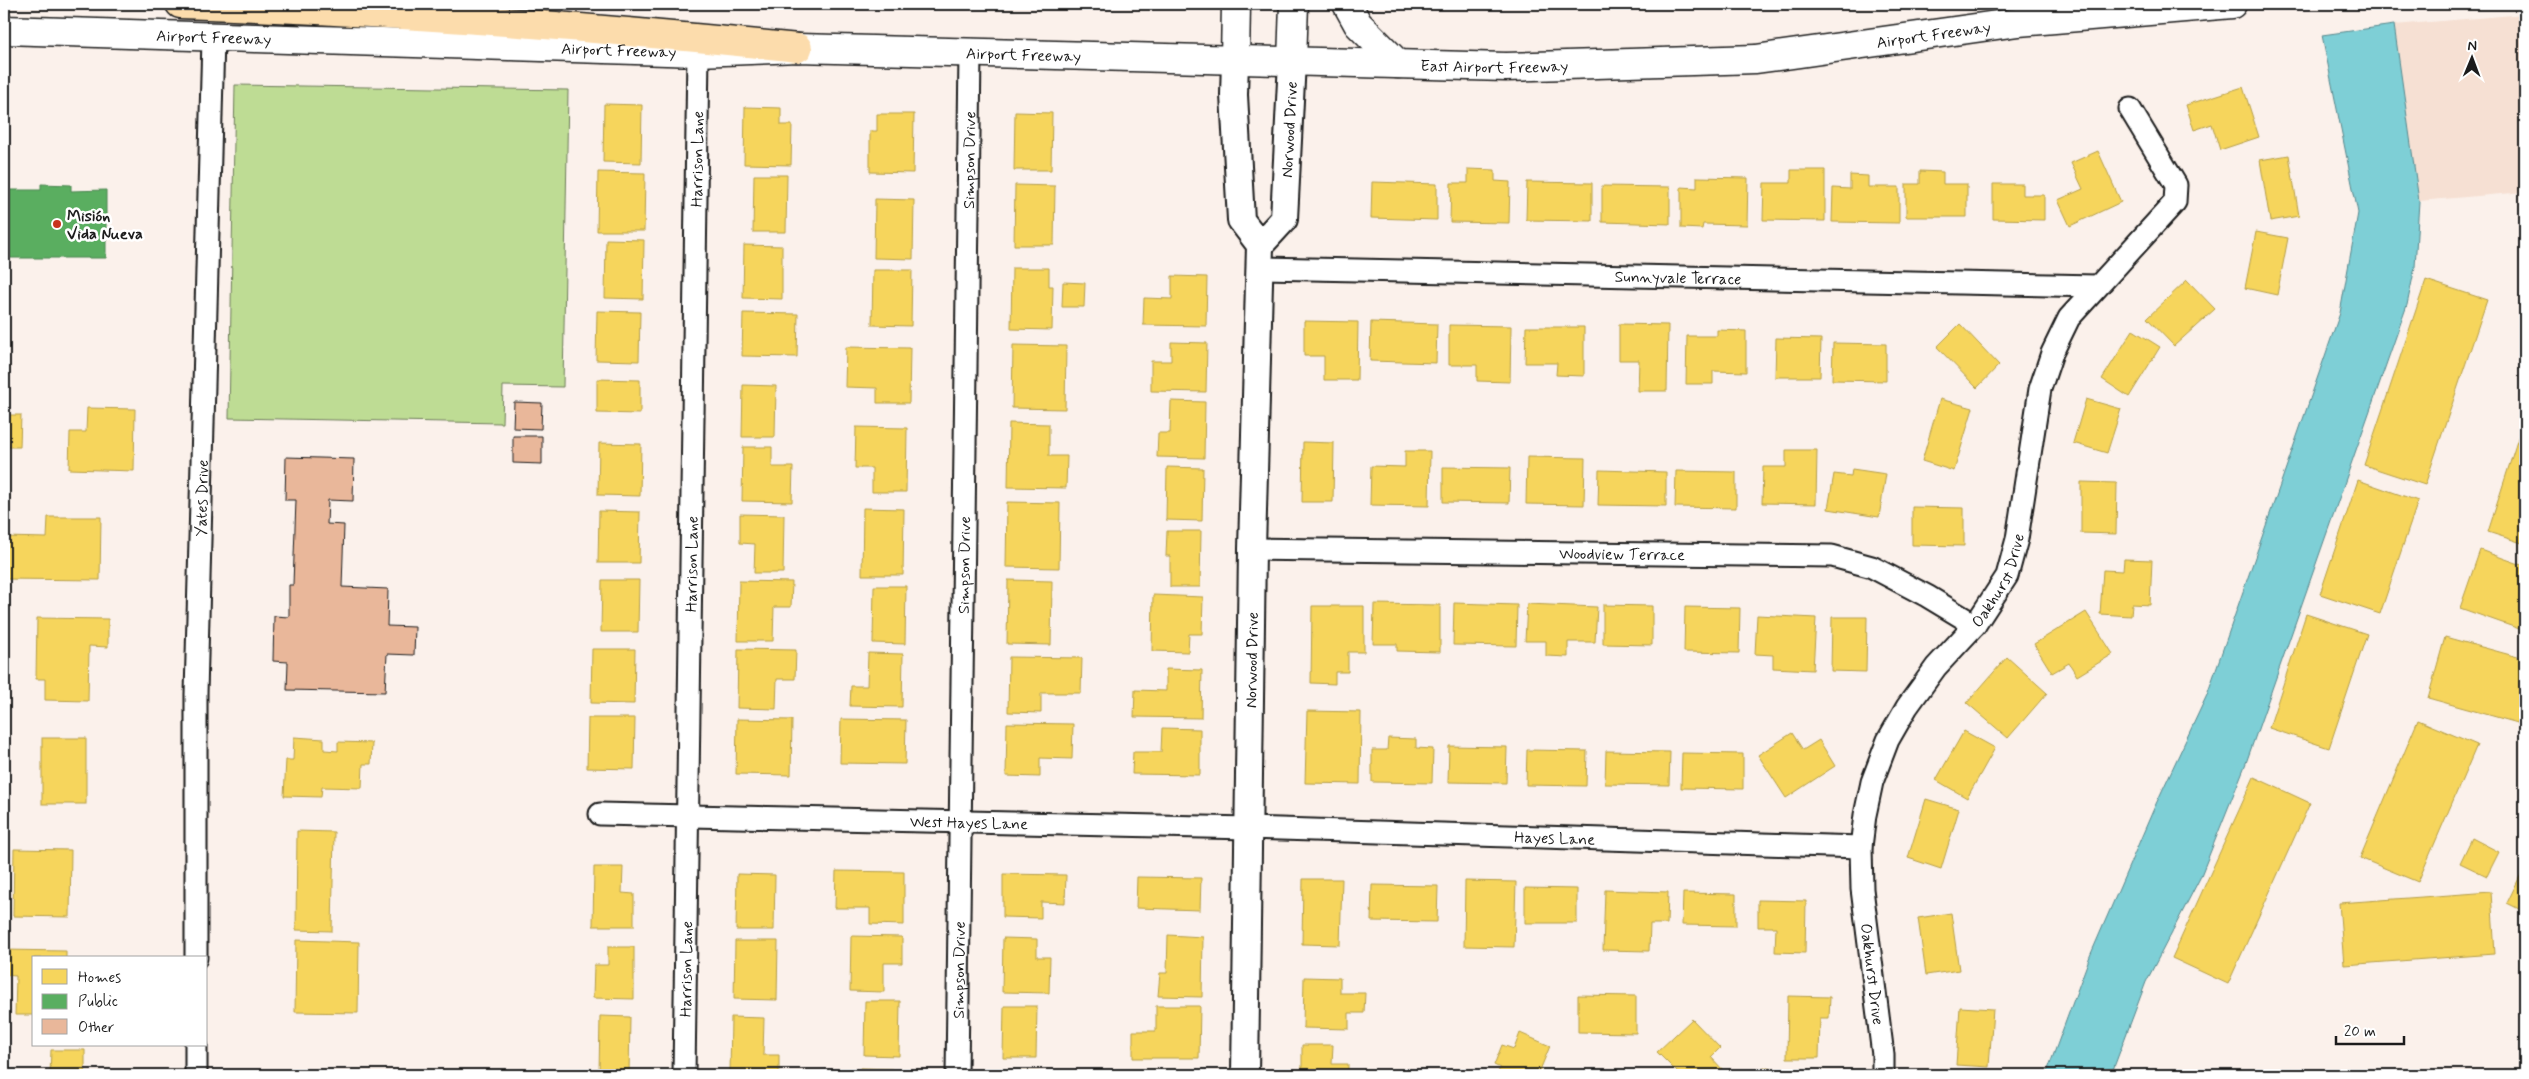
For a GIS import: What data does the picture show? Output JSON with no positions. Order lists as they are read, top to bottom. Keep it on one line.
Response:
{"streets":{"main road":["Airport Freeway","East Airport Freeway","Norwood Drive"],"street":["Harrison Lane","Simpson Drive","Sunnyvale Terrace","Yates Drive","Woodview Terrace","Oakhurst Drive","West Hayes Lane","Hayes Lane"]},"crossings":[["Airport Freeway","East Airport Freeway"],["Airport Freeway","Harrison Lane"],["Airport Freeway","Simpson Drive"],["Airport Freeway","Yates Drive"],["East Airport Freeway","Norwood Drive"],["Norwood Drive","Sunnyvale Terrace"],["Norwood Drive","Woodview Terrace"],["Norwood Drive","West Hayes Lane"],["Norwood Drive","Hayes Lane"],["Harrison Lane","West Hayes Lane"],["Simpson Drive","West Hayes Lane"],["Sunnyvale Terrace","Oakhurst Drive"],["Woodview Terrace","Oakhurst Drive"],["Oakhurst Drive","Hayes Lane"],["West Hayes Lane","Hayes Lane"]],"places":["Misión Vida Nueva"],"legend":["Homes","Public","Other"],"scale_bar":"20 m","north":"top"}
